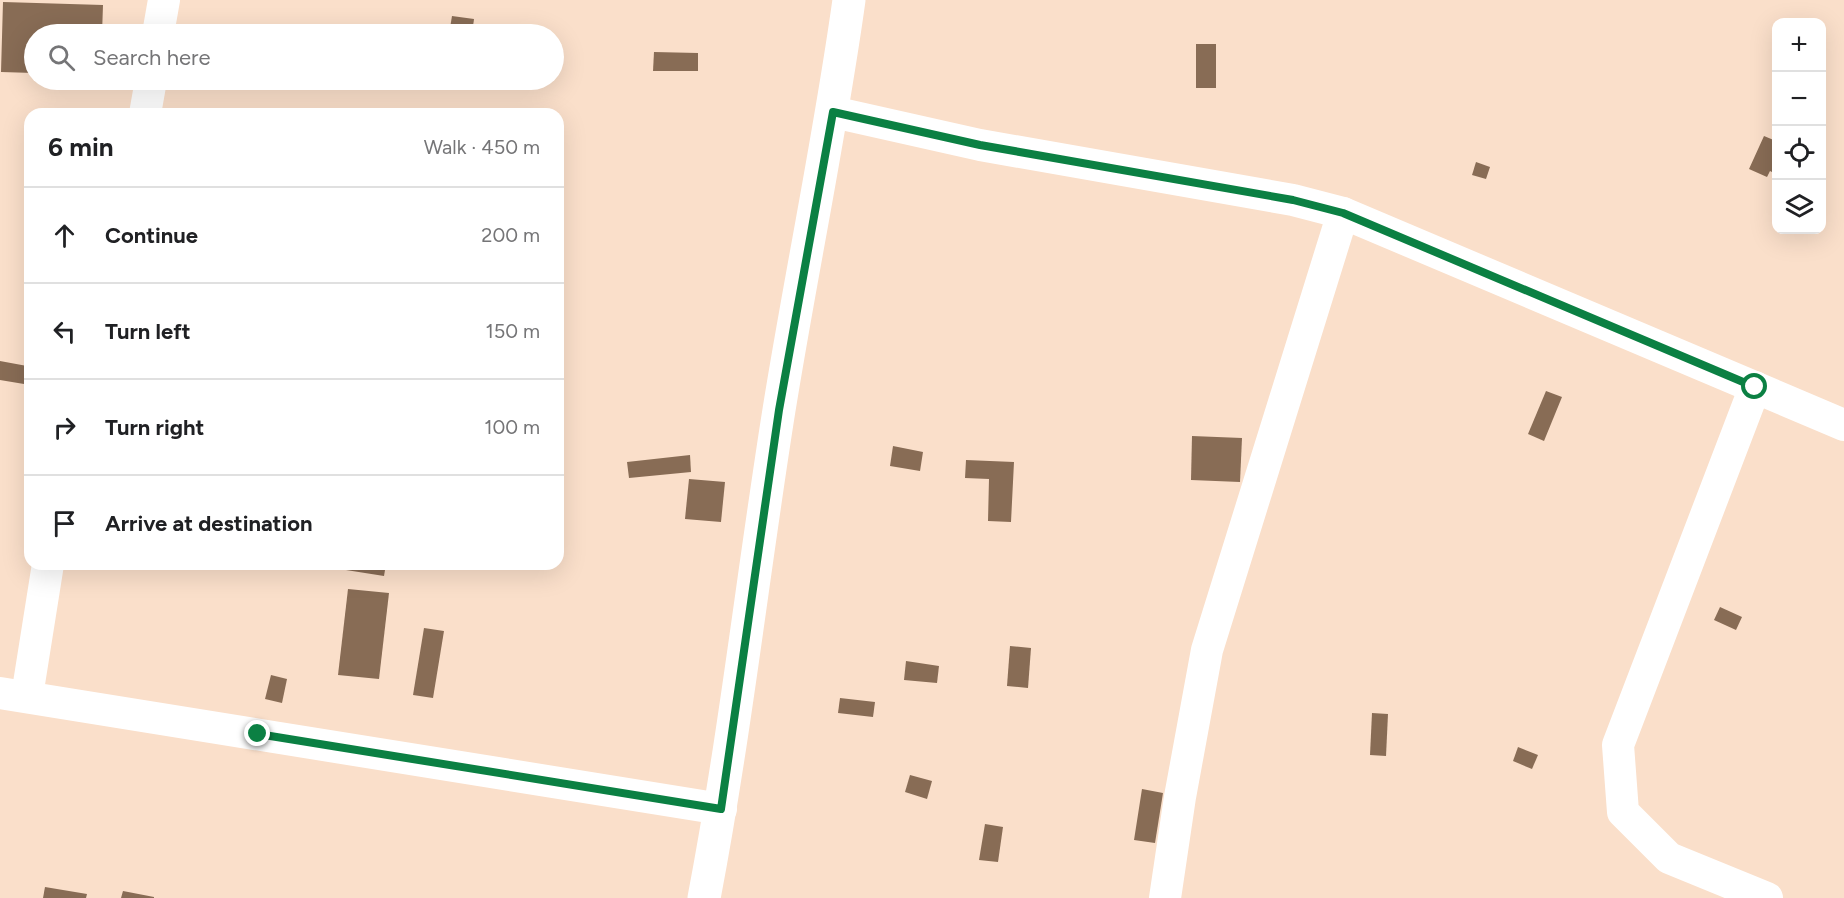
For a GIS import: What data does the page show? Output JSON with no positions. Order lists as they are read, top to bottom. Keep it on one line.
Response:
{"page":{"map_buttons":["+","−"],"search":"Search here","heading":["6 min","Walk · 450 m"],"list":[["Continue","200 m"],["Turn left","150 m"],["Turn right","100 m"],"Arrive at destination"]}}
